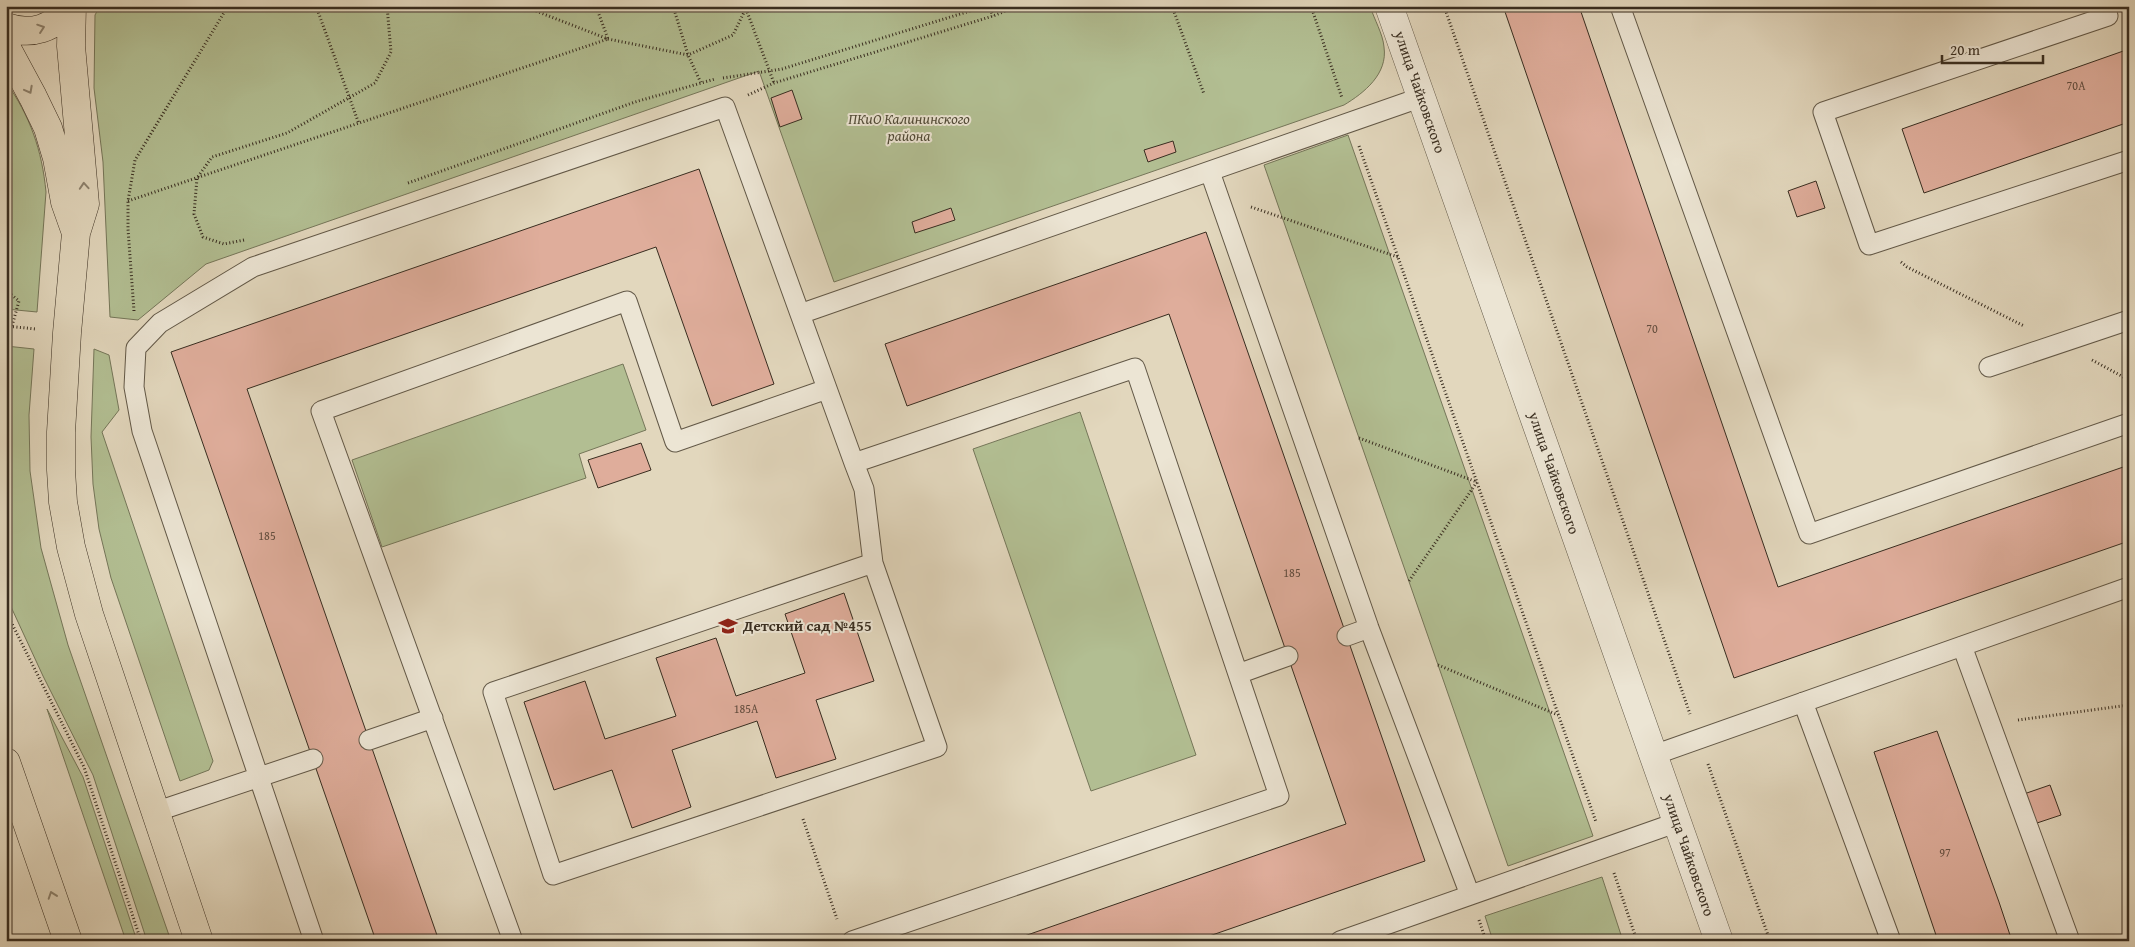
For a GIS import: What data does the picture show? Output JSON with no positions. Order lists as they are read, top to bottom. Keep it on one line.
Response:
{"streets":{"street":["улица Чайковского"]},"parks":["ПКиО Калининского района"],"places":{"school or university":["Детский сад №455"]},"house_numbers":["70А","70","185","185","185А","97"],"scale_bar":"20 m"}
